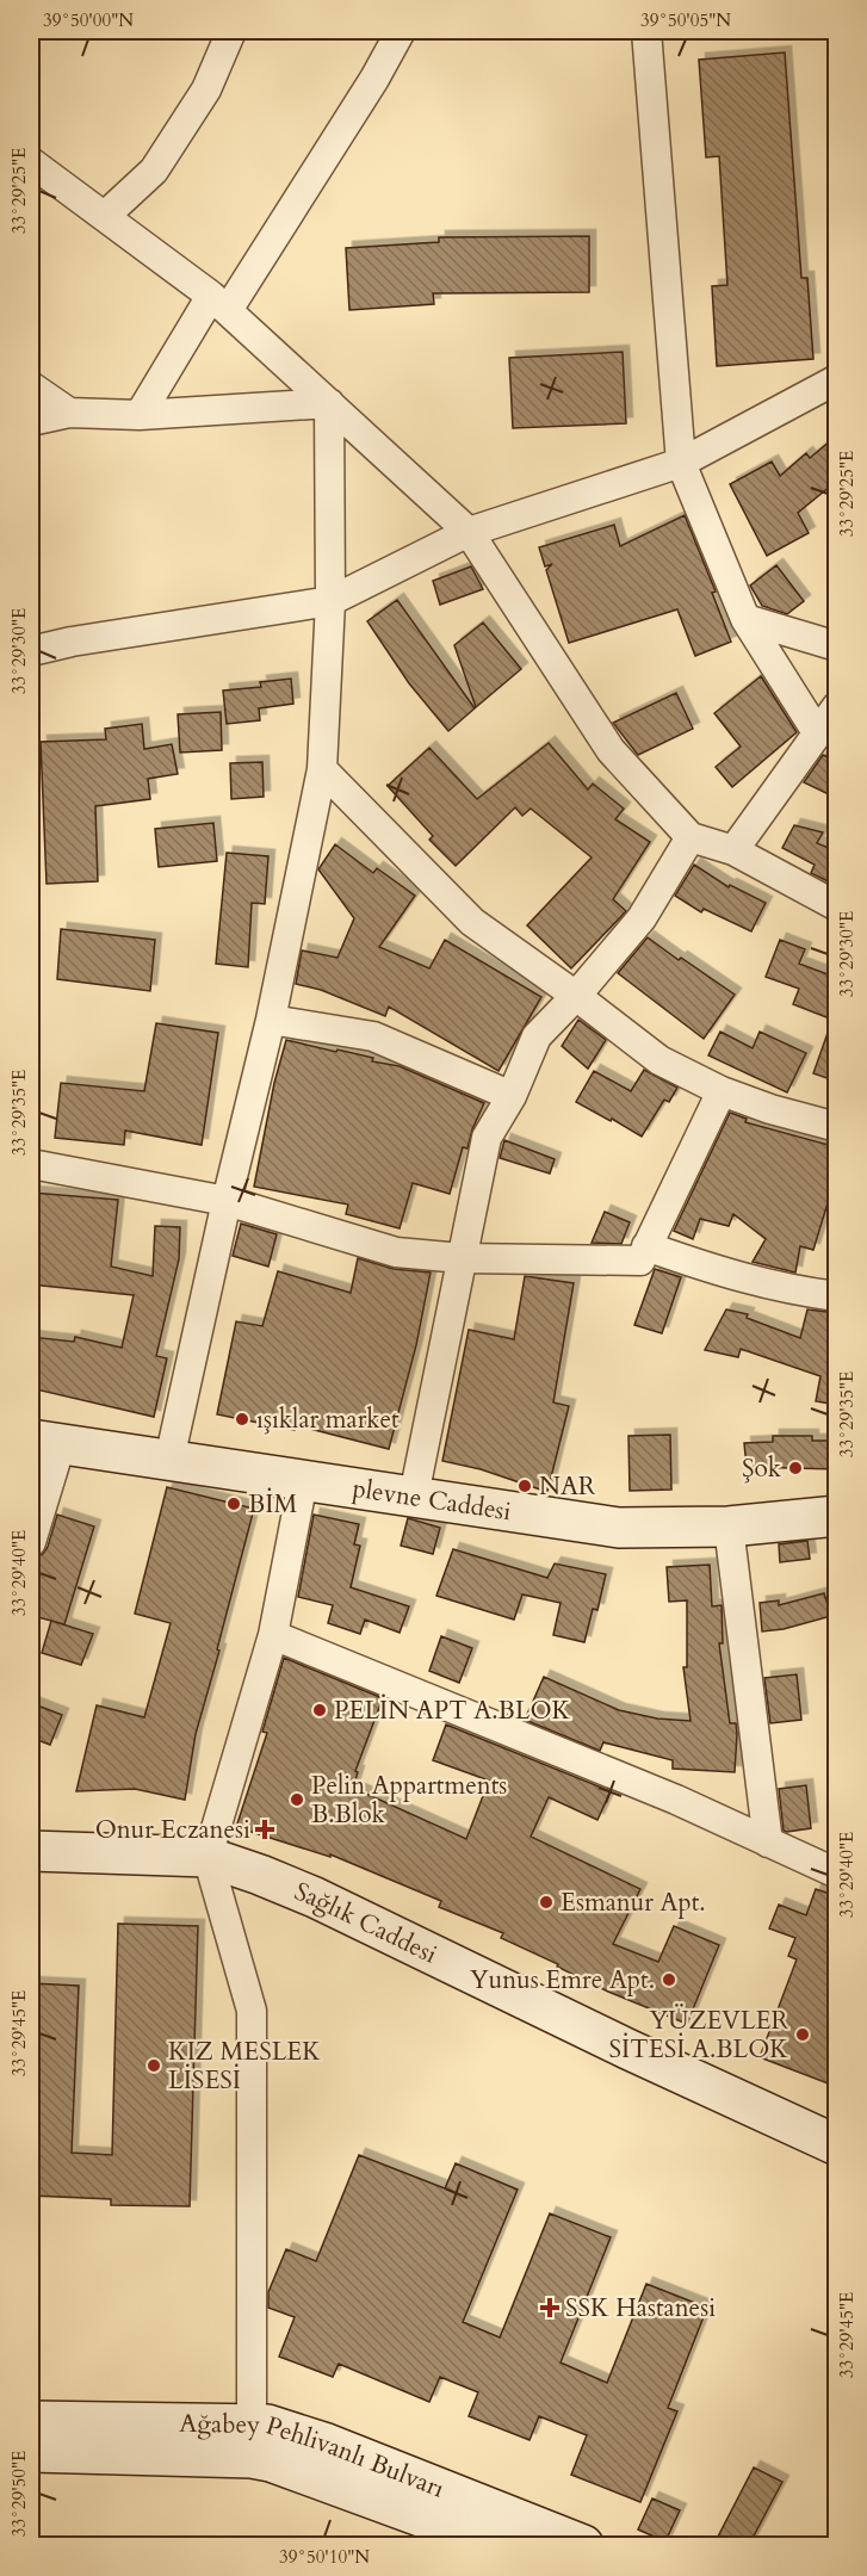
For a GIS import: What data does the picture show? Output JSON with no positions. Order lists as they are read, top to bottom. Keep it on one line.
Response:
{"streets":{"street":["plevne Caddesi","Sağlık Caddesi","Ağabey Pehlivanlı Bulvarı"]},"places":{"other":["ışıklar market","Şok","NAR","BİM","PELİN APT A.BLOK","Pelin Appartments B.Blok","Esmanur Apt.","Yunus Emre Apt.","YÜZEVLER SİTESİ A.BLOK","KIZ MESLEK LİSESİ"],"health":["Onur Eczanesi","SSK Hastanesi"]},"coordinates":["39°50'00\"N","39°50'05\"N","33°29'25\"E","33°29'30\"E","33°29'35\"E","33°29'40\"E","33°29'45\"E","33°29'50\"E","39°50'10\"N"]}
